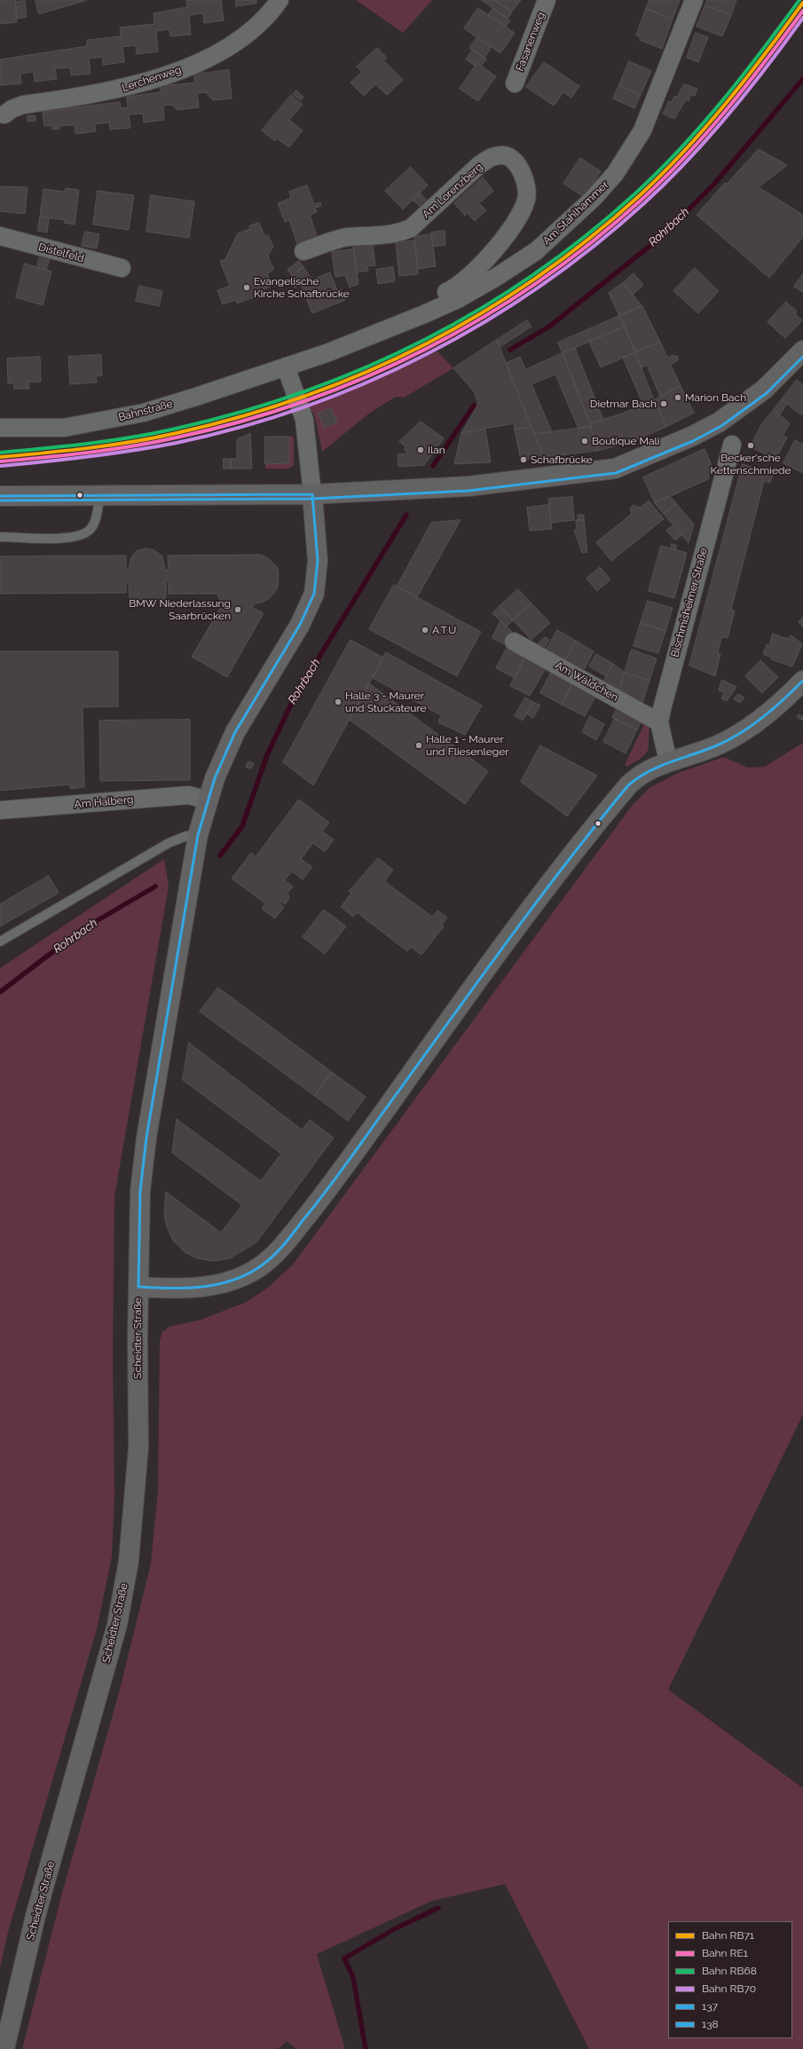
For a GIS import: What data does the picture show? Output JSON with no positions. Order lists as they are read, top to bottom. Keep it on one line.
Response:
{"streets":{"main road":["Scheidter Straße"],"street":["Fasanenweg","Lerchenweg","Am Lorenzberg","Am Stahlhammer","Distelfeld","Bahnstraße","Bischmisheimer Straße","Am Wäldchen","Am Halberg"]},"crossings":[["Am Lorenzberg","Am Stahlhammer"],["Am Lorenzberg","Bahnstraße"],["Am Stahlhammer","Bahnstraße"],["Bischmisheimer Straße","Am Wäldchen"],["Am Halberg","Scheidter Straße"]],"water":["Rohrbach"],"places":["Evangelische Kirche Schafbrücke","Marion Bach","Dietmar Bach","Boutique Mali","Becker'sche Kettenschmiede","Ilan","Schafbrücke","BMW Niederlassung Saarbrücken","A.T.U","Halle 3 - Maurer und Stuckateure","Halle 1 - Maurer und Fliesenleger"],"lines":["rail line RB68","rail line RB71","rail line RE1","rail line RB70","transit line 138","transit line 137"],"legend":["Bahn RB71","Bahn RE1","Bahn RB68","Bahn RB70","137","138"]}
